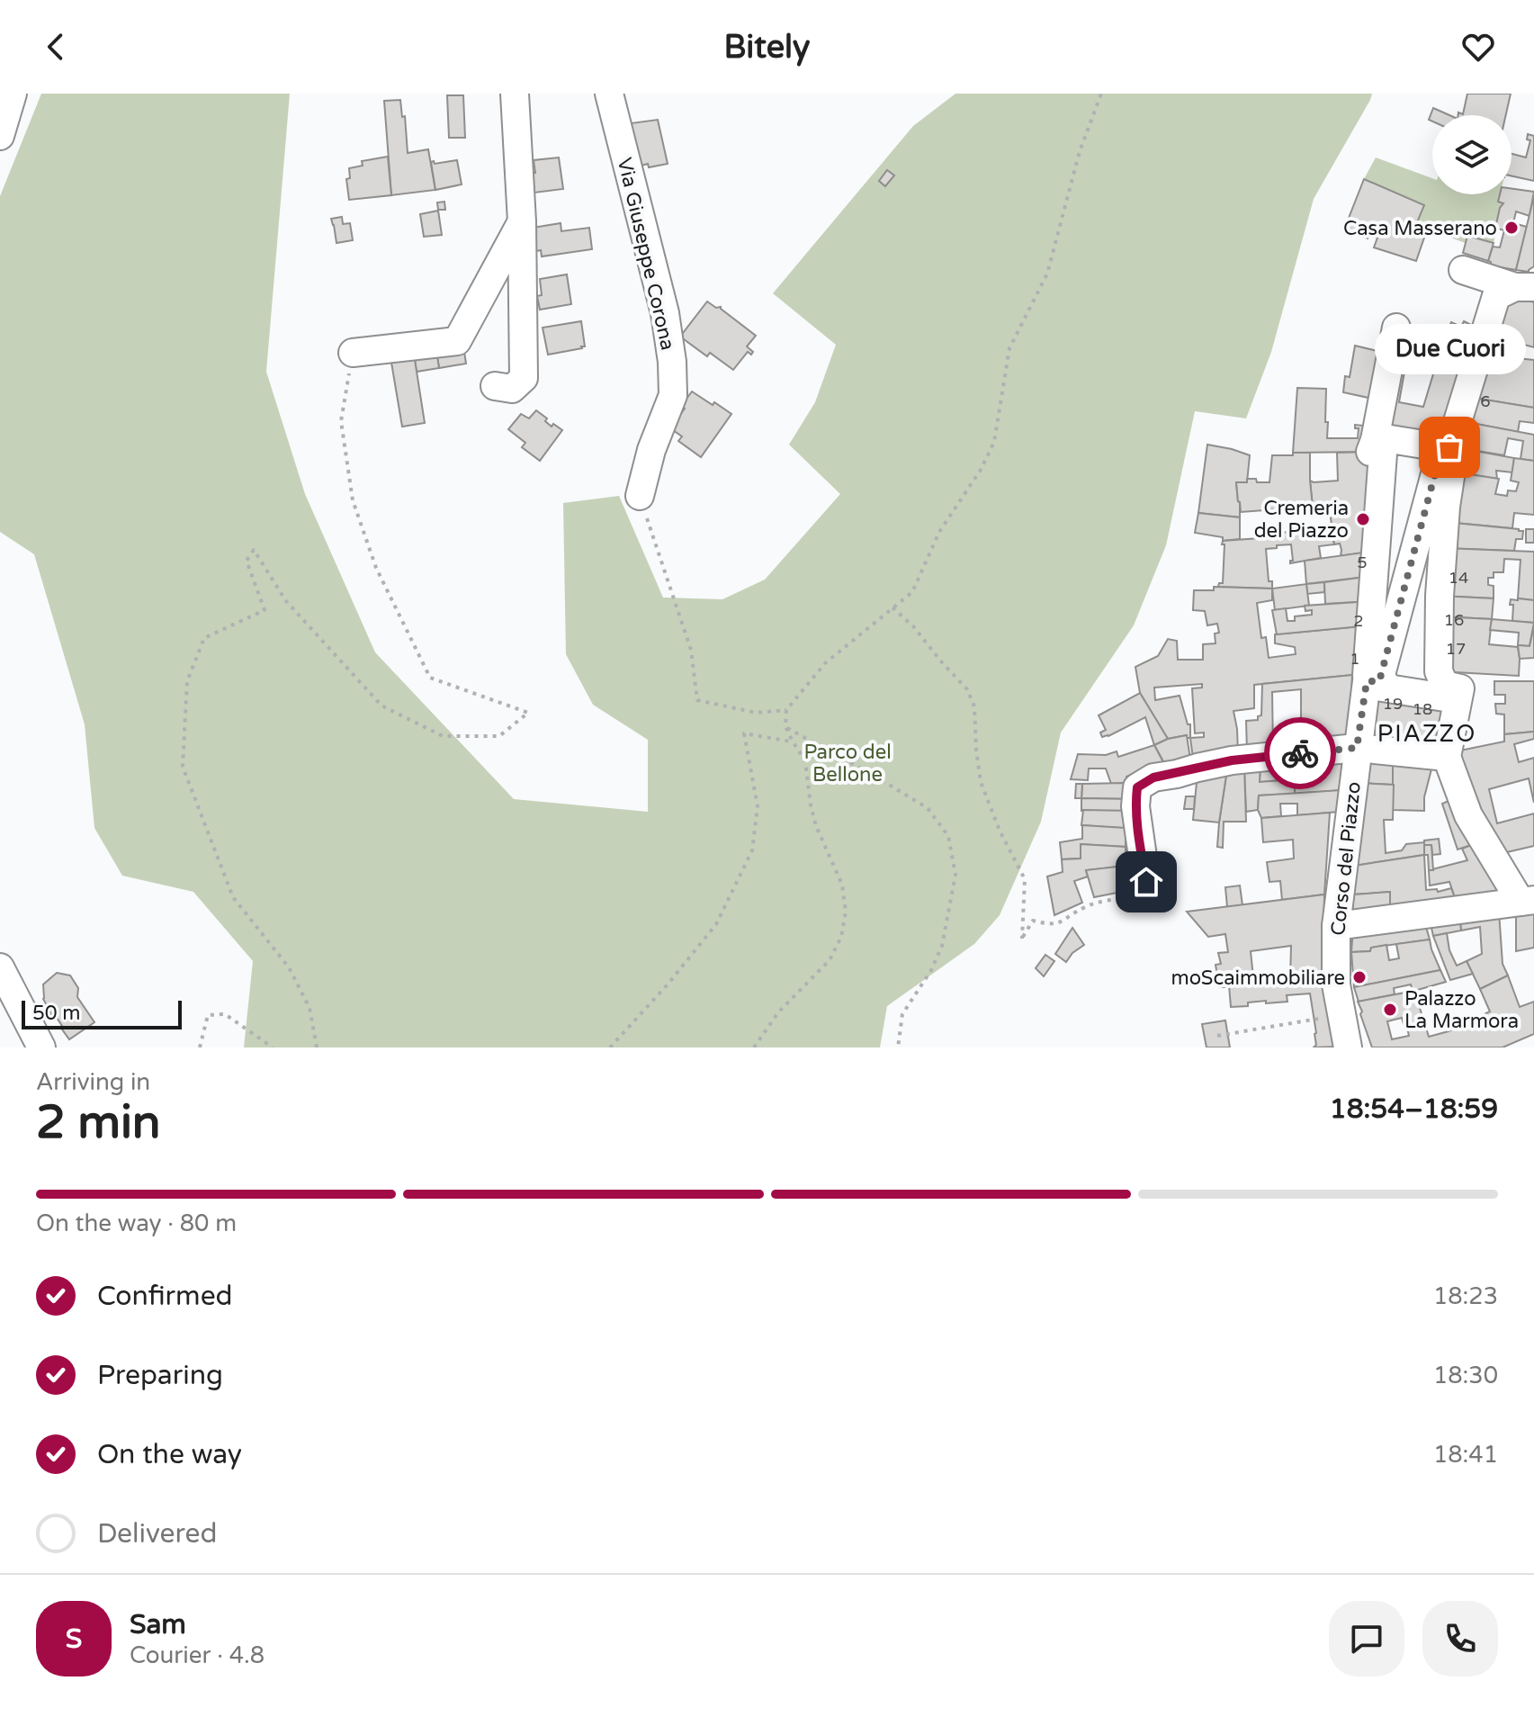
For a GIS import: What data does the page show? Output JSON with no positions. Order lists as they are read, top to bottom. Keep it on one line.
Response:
{"streets":{"street":["Via Giuseppe Corona","Corso del Piazzo"]},"districts":["PIAZZO"],"parks":["Parco del Bellone"],"places":["Casa Masserano","Due Cuori","Cremeria del Piazzo","moScaimmobiliare","Palazzo La Marmora"],"house_numbers":["6","5","14","16","2","17","1","19","18"],"scale_bar":"50 m","page":{"header":"Bitely","bubble":"Due Cuori","scale":"50 m","heading":["2 min","Arriving in","18:54–18:59"],"panel":["Sam","Courier · 4.8"],"bar":"On the way · 80 m","list":[["Confirmed","18:23"],["Preparing","18:30"],["On the way","18:41"],"Delivered"],"round":"S"}}
